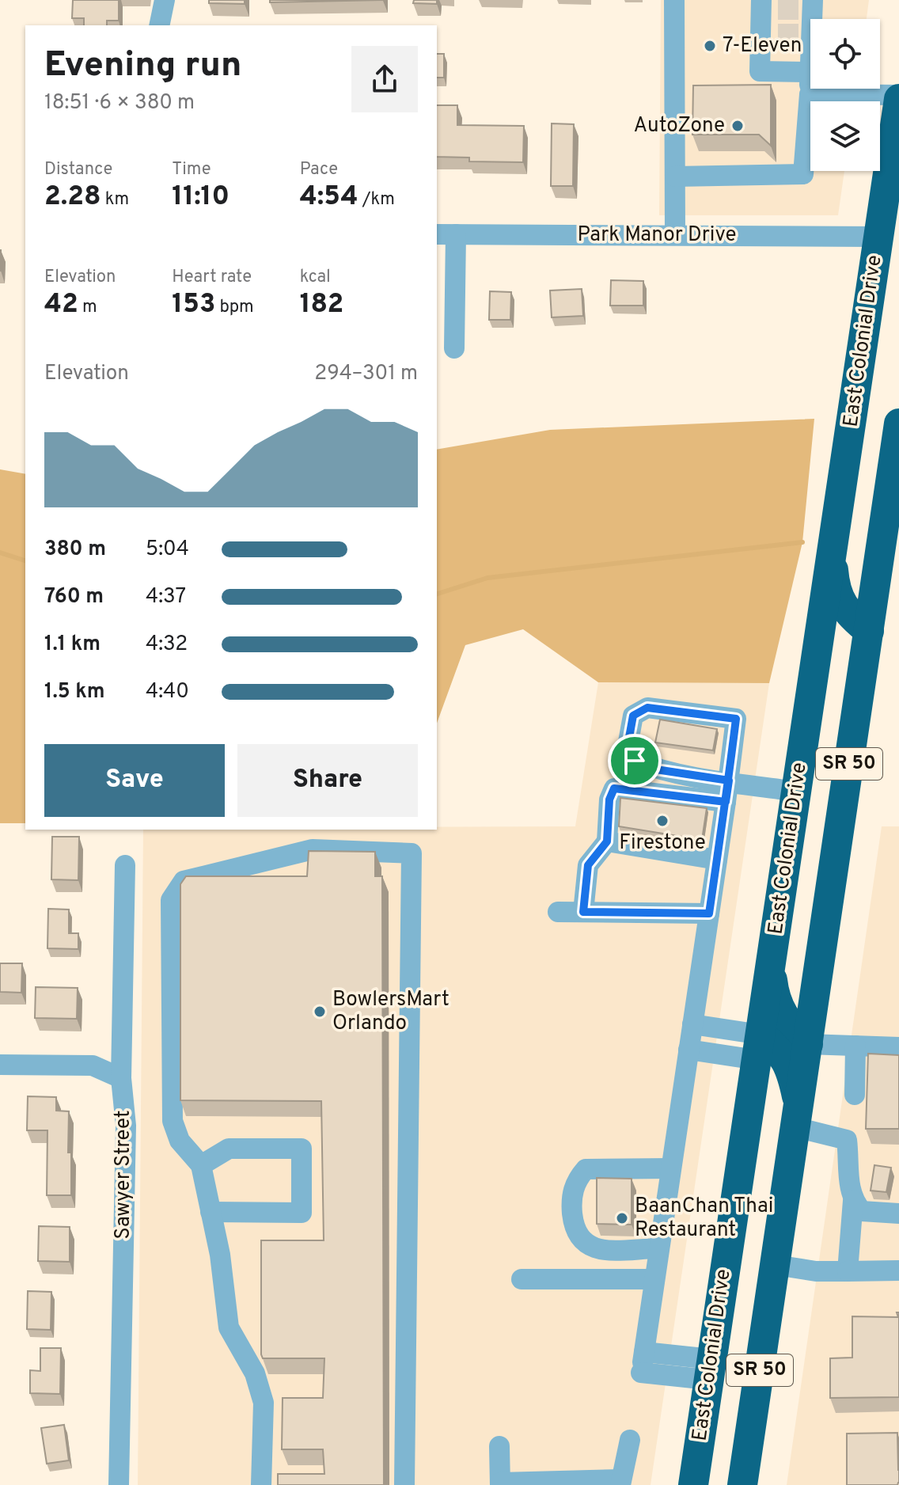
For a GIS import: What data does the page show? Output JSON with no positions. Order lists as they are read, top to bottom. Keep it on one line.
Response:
{"streets":{"highway":["East Colonial Drive","SR 50"],"street":["Park Manor Drive","Sawyer Street"]},"crossings":[["Park Manor Drive","East Colonial Drive"]],"places":["7-Eleven","AutoZone","Firestone","BowlersMart Orlando","BaanChan Thai Restaurant"],"page":{"heading":["Evening run","18:51 · 6 × 380 m"],"stats":[["Distance","2.28 km"],["Time","11:10"],["Pace","4:54 /km"],["Elevation","42 m"],["Heart rate","153 bpm"],["kcal","182"]],"chart":["Elevation","294–301 m"],"list":[{"name":"380 m","note":"5:04"},{"name":"760 m","note":"4:37"},{"name":"1.1 km","note":"4:32"},{"name":"1.5 km","note":"4:40"}],"buttons":["Save","Share"]}}
